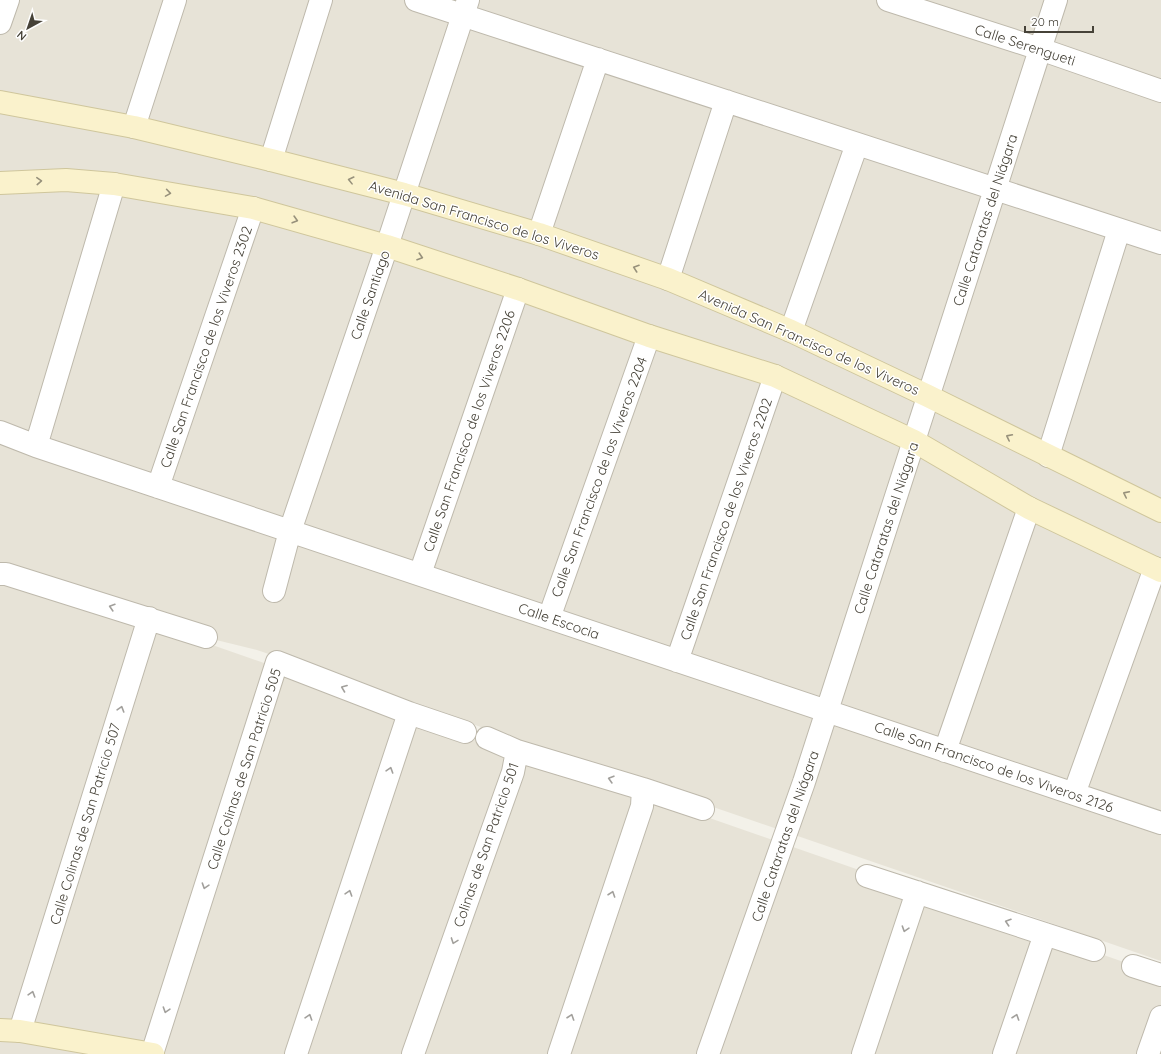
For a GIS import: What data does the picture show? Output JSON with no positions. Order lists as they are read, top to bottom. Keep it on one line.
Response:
{"streets":{"street":["Calle Serengueti","Avenida San Francisco de los Viveros","Calle Cataratas del Niágara","Calle Santiago","Calle San Francisco de los Viveros 2302","Calle San Francisco de los Viveros 2206","Calle San Francisco de los Viveros 2204","Calle San Francisco de los Viveros 2202","Calle Escocia","Calle San Francisco de los Viveros 2126","Calle Colinas de San Patricio 505","Calle Colinas de San Patricio 507","Colinas de San Patricio 501"]},"crossings":[["Calle Serengueti","Calle Cataratas del Niágara"],["Avenida San Francisco de los Viveros","Calle Cataratas del Niágara"],["Avenida San Francisco de los Viveros","Calle Santiago"],["Calle Cataratas del Niágara","Calle Escocia"],["Calle Cataratas del Niágara","Calle San Francisco de los Viveros 2126"],["Calle Santiago","Calle San Francisco de los Viveros 2302"],["Calle Santiago","Calle Escocia"],["Calle San Francisco de los Viveros 2302","Calle Escocia"],["Calle San Francisco de los Viveros 2206","Calle Escocia"],["Calle San Francisco de los Viveros 2204","Calle Escocia"],["Calle San Francisco de los Viveros 2202","Calle Escocia"],["Calle Escocia","Calle San Francisco de los Viveros 2126"]],"one_way":["Calle Colinas de San Patricio 507"],"scale_bar":"20 m","north":"bottom left"}
